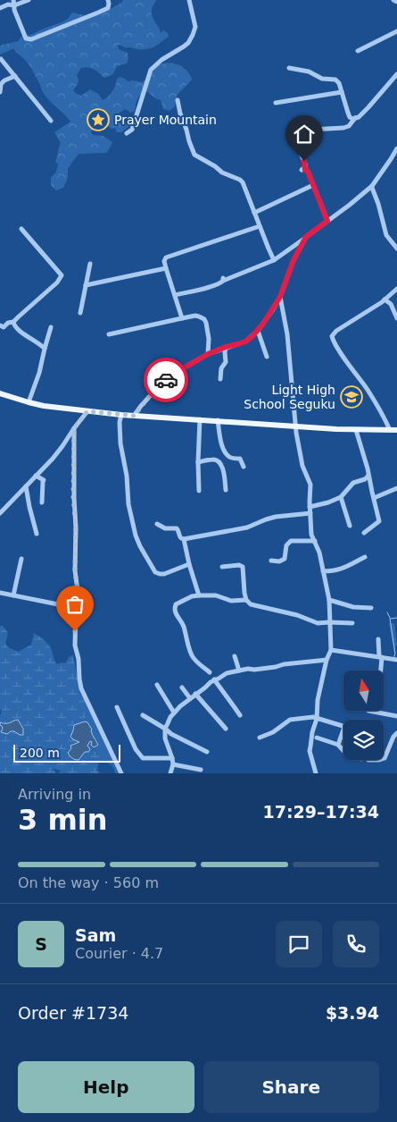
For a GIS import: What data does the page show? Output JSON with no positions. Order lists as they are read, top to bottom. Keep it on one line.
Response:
{"places":{"place":["Prayer Mountain"],"school or university":["Light High School Seguku"]},"scale_bar":"200 m","north":"top","page":{"scale":"200 m","heading":["3 min","Arriving in","17:29–17:34"],"panel":["Sam","Courier · 4.7","Order #1734","$3.94"],"bar":"On the way · 560 m","round":"S","buttons":["Help","Share"]}}
